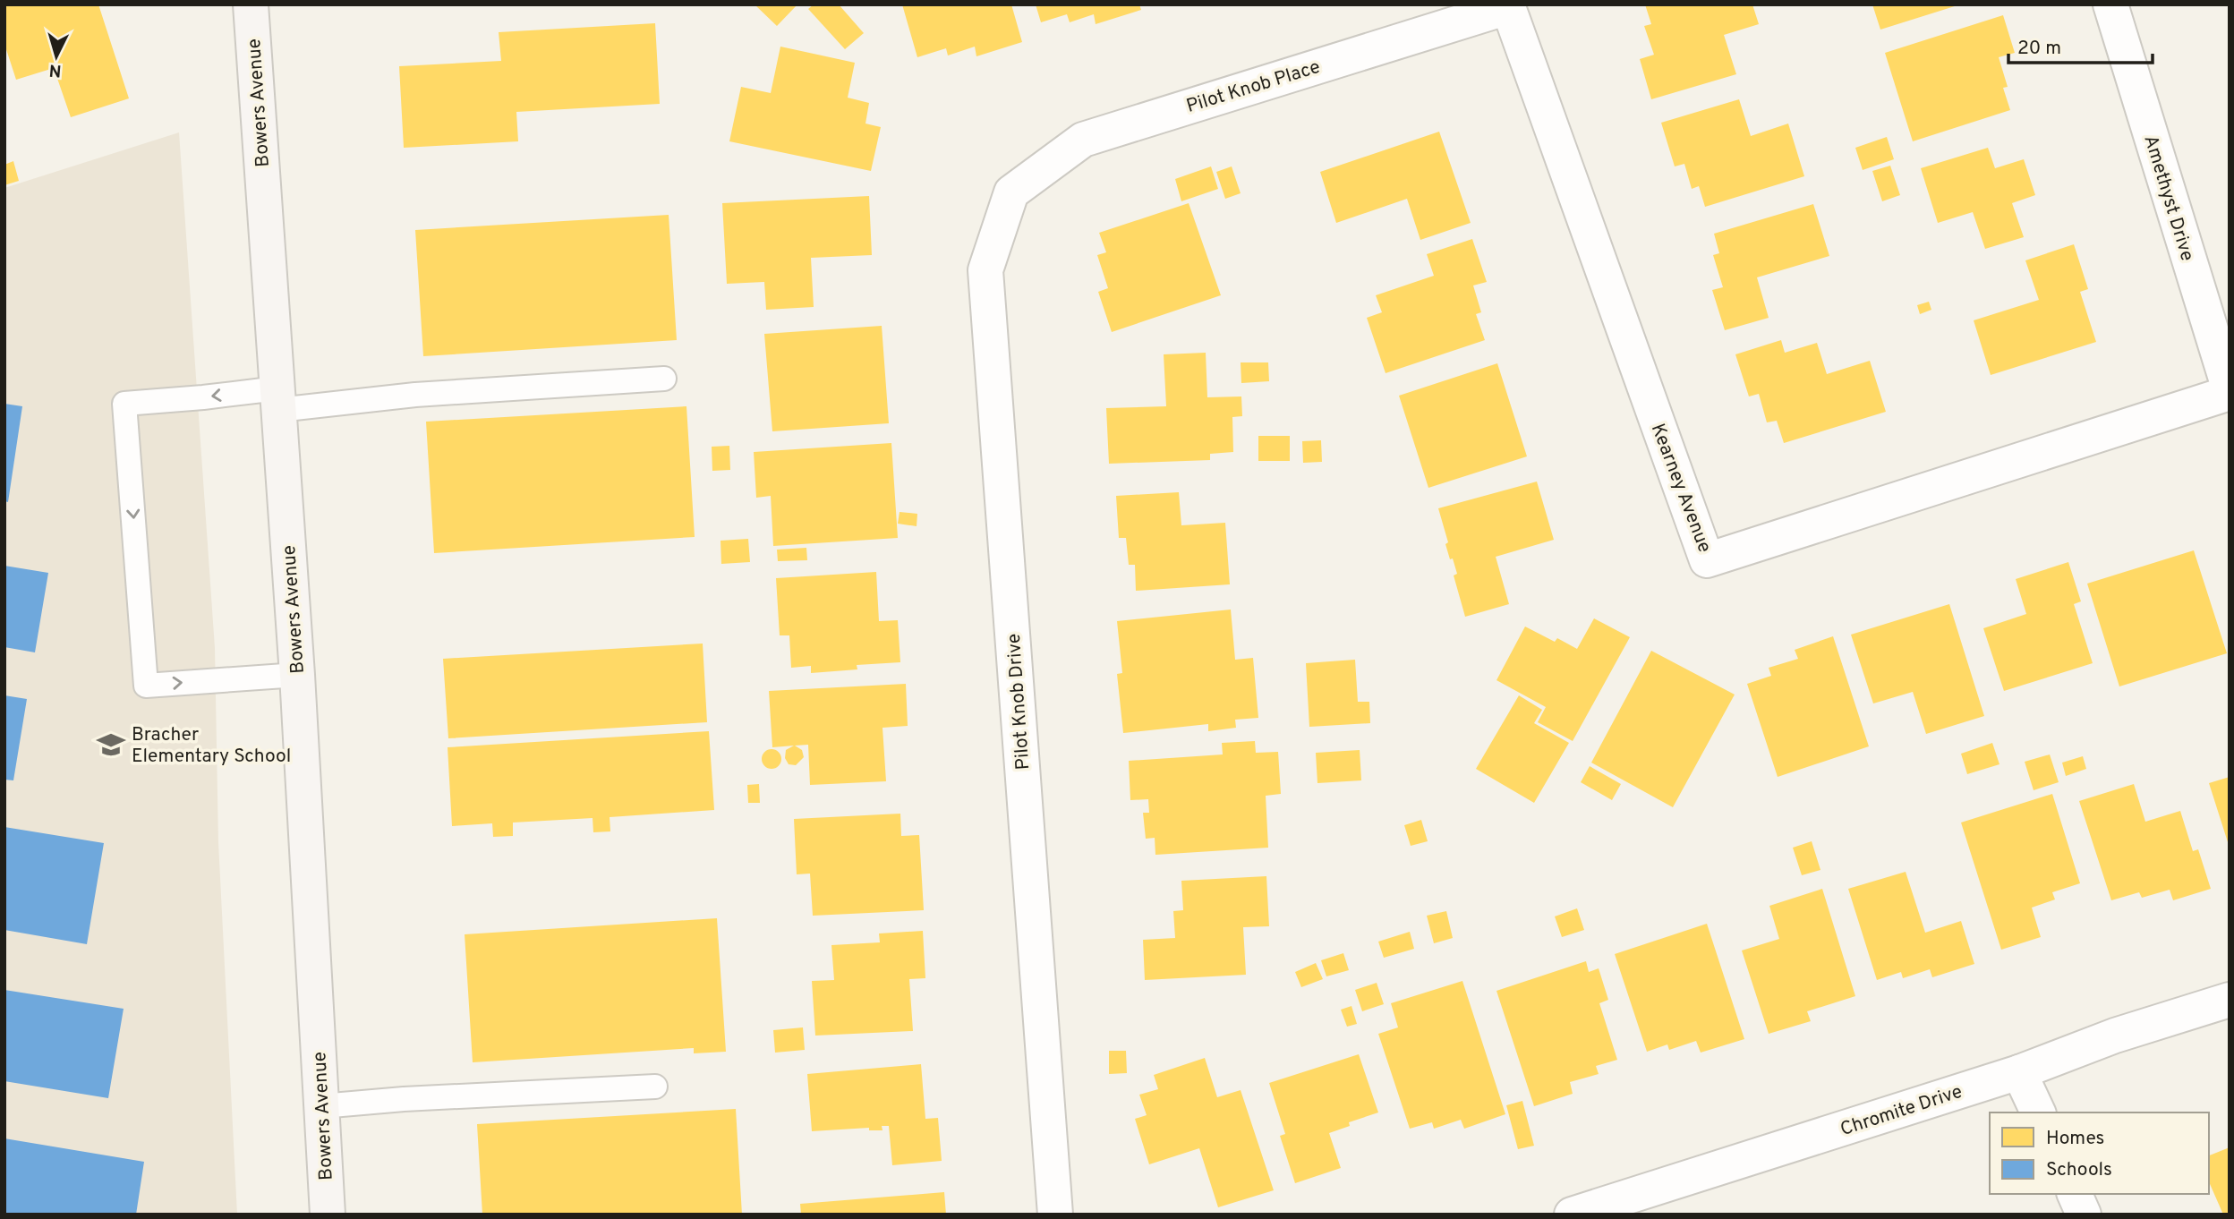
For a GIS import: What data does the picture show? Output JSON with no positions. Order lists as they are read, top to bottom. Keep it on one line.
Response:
{"streets":{"main road":["Bowers Avenue"],"street":["Pilot Knob Place","Amethyst Drive","Kearney Avenue","Pilot Knob Drive","Chromite Drive"]},"crossings":[["Pilot Knob Place","Kearney Avenue"],["Pilot Knob Place","Pilot Knob Drive"],["Amethyst Drive","Kearney Avenue"]],"places":{"school or university":["Bracher Elementary School"]},"legend":["Homes","Schools"],"scale_bar":"20 m","north":"bottom"}
